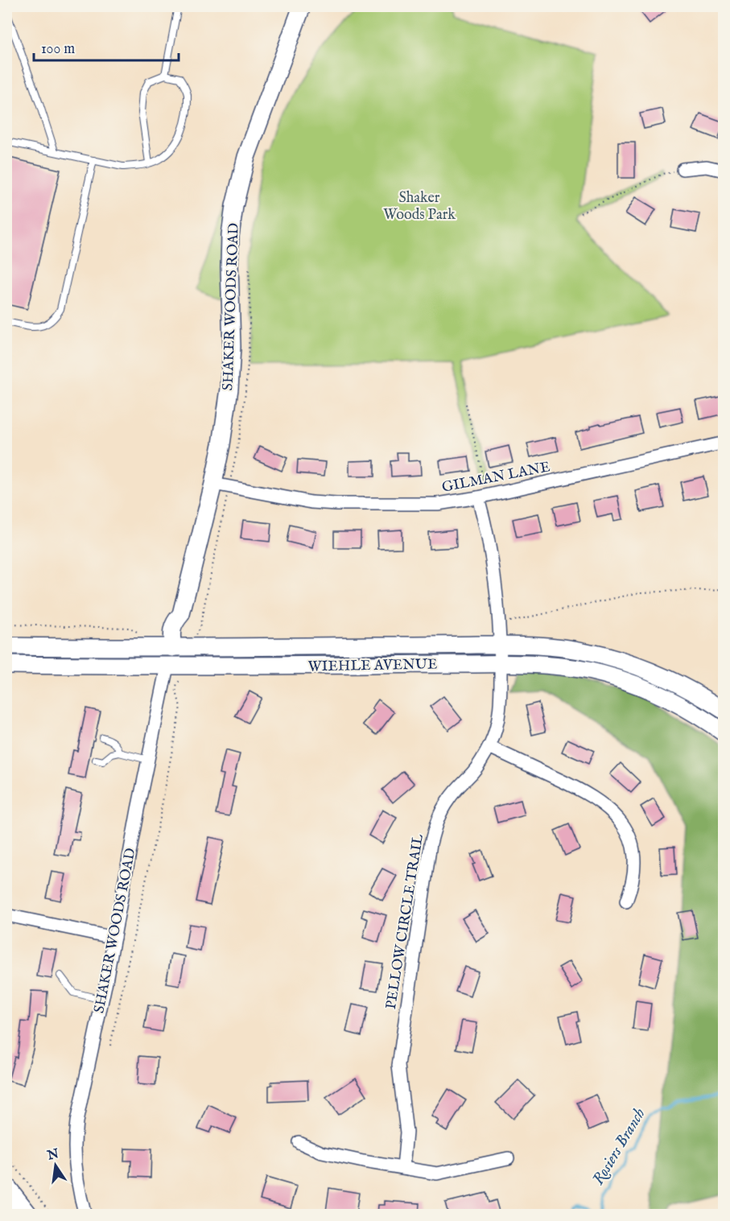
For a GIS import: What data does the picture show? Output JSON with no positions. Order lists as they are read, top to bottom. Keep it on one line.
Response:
{"streets":{"main road":["SHAKER WOODS ROAD","WIEHLE AVENUE"],"street":["GILMAN LANE","PELLOW CIRCLE TRAIL"]},"crossings":[["SHAKER WOODS ROAD","GILMAN LANE"],["SHAKER WOODS ROAD","WIEHLE AVENUE"],["GILMAN LANE","PELLOW CIRCLE TRAIL"],["WIEHLE AVENUE","PELLOW CIRCLE TRAIL"]],"water":["Rosiers Branch"],"parks":["Shaker Woods Park"],"scale_bar":"100 m","north":"top"}
